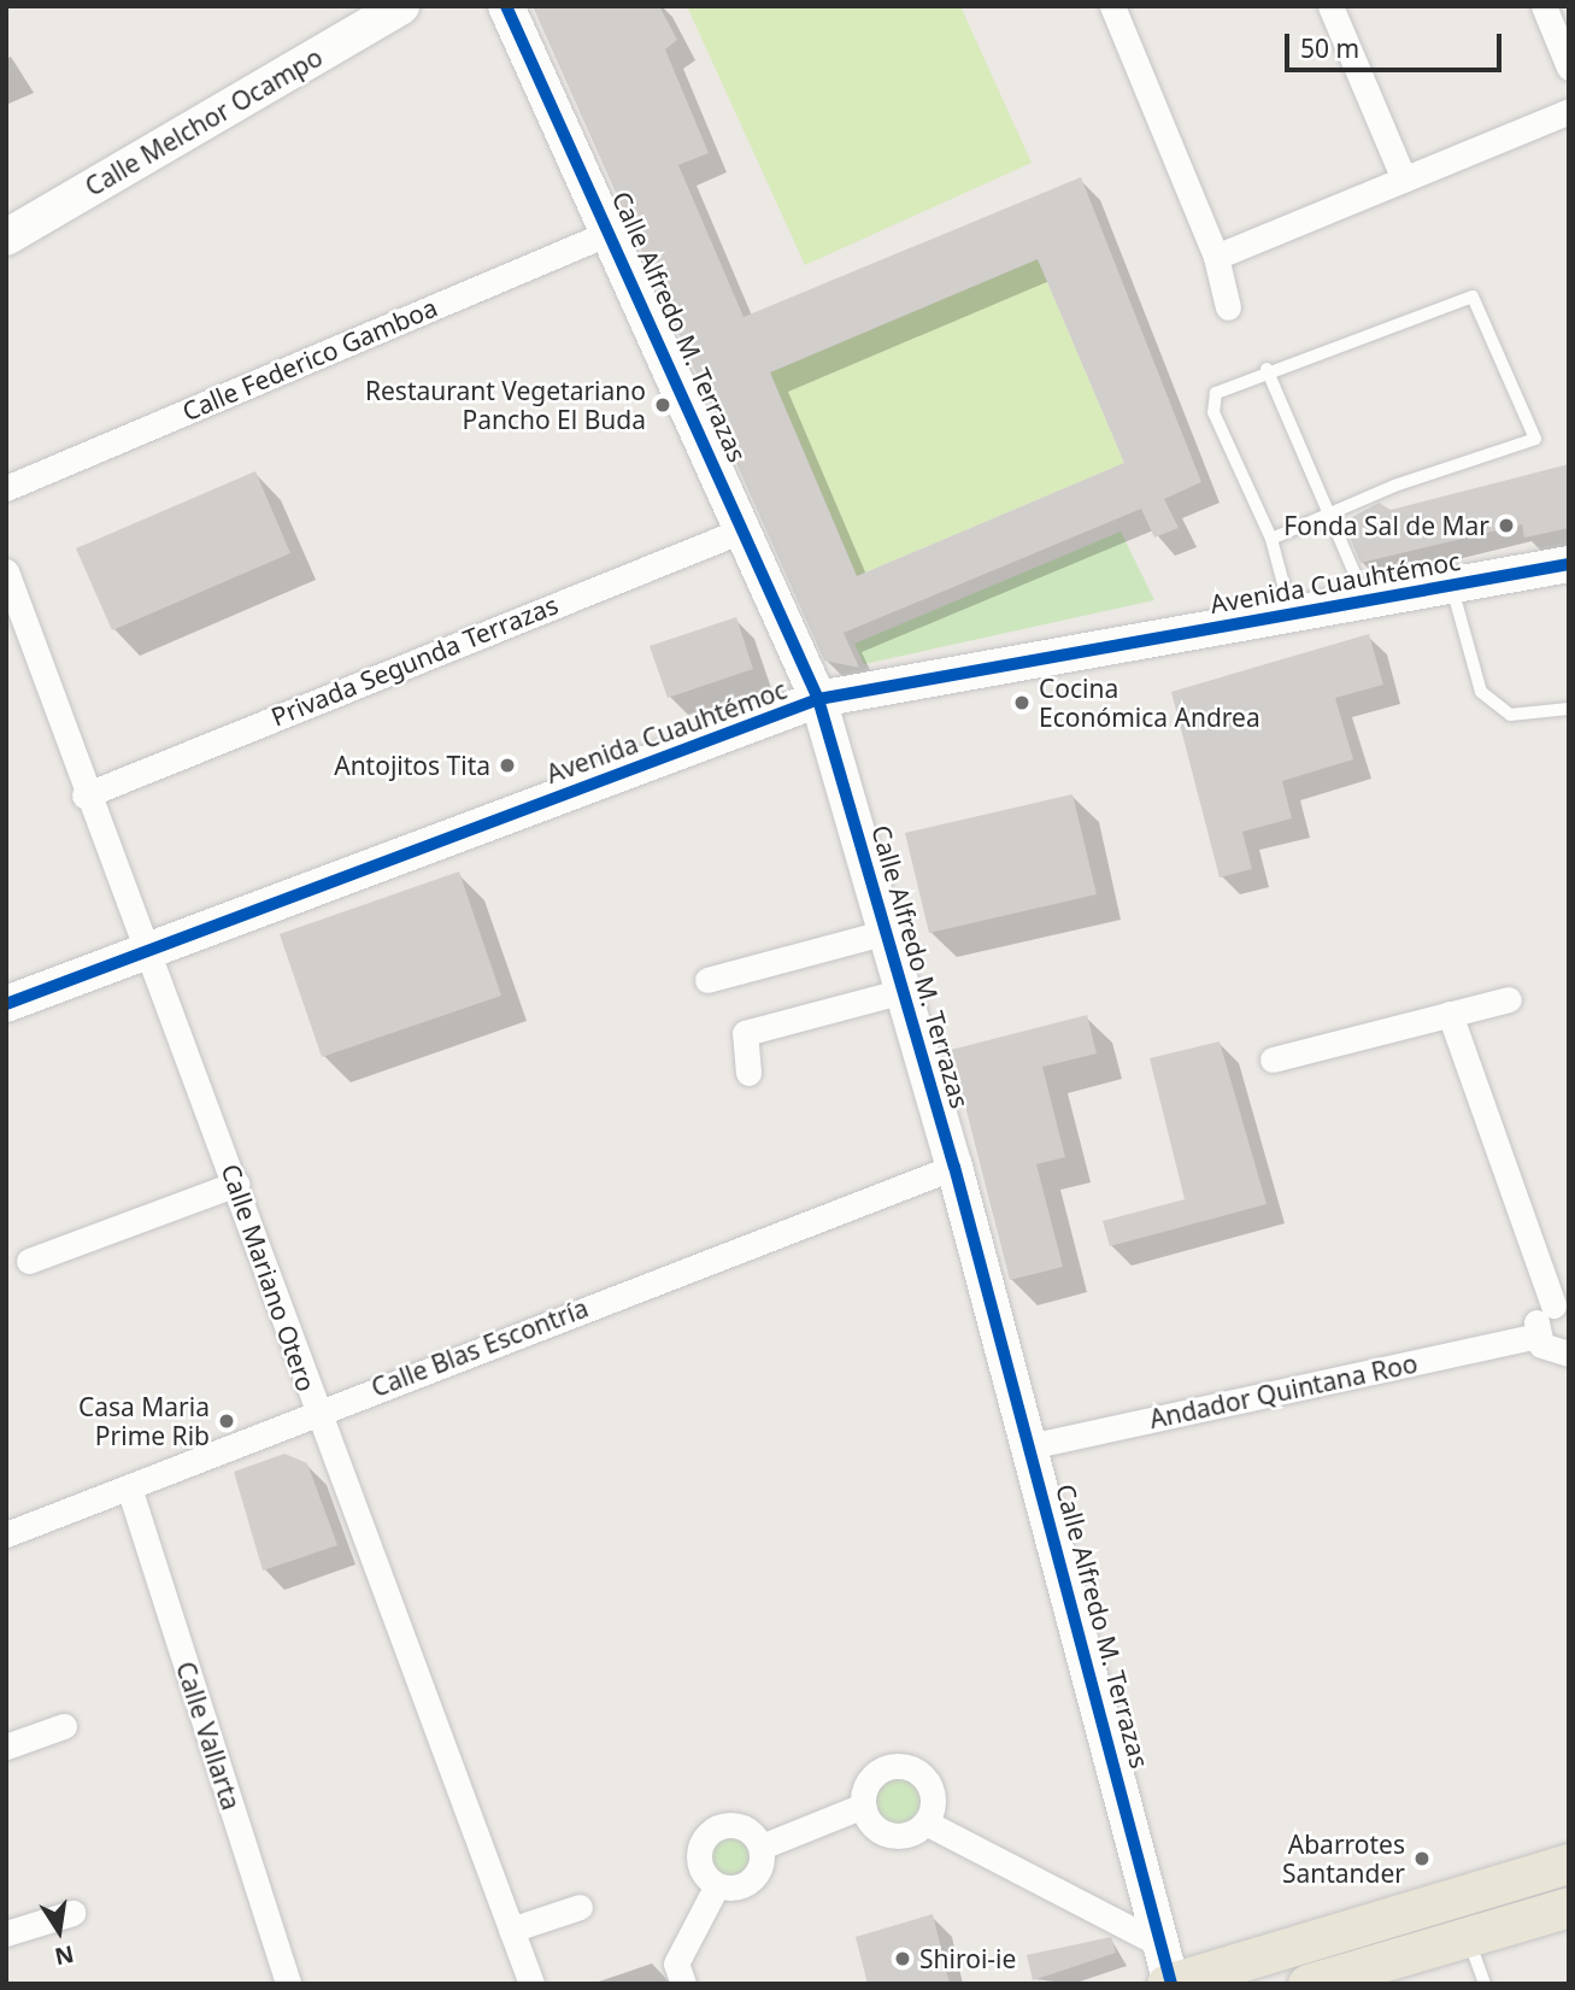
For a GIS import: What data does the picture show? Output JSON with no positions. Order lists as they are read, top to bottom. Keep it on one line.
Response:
{"streets":{"street":["Calle Melchor Ocampo","Calle Alfredo M. Terrazas","Calle Federico Gamboa","Avenida Cuauhtémoc","Privada Segunda Terrazas","Calle Mariano Otero","Calle Blas Escontría","Andador Quintana Roo","Calle Vallarta"]},"crossings":[["Calle Alfredo M. Terrazas","Calle Federico Gamboa"],["Calle Alfredo M. Terrazas","Avenida Cuauhtémoc"],["Calle Alfredo M. Terrazas","Privada Segunda Terrazas"],["Calle Alfredo M. Terrazas","Calle Blas Escontría"],["Calle Alfredo M. Terrazas","Andador Quintana Roo"],["Avenida Cuauhtémoc","Calle Mariano Otero"],["Privada Segunda Terrazas","Calle Mariano Otero"],["Calle Mariano Otero","Calle Blas Escontría"],["Calle Blas Escontría","Calle Vallarta"]],"places":["Restaurant Vegetariano Pancho El Buda","Fonda Sal de Mar","Cocina Económica Andrea","Antojitos Tita","Casa Maria Prime Rib","Abarrotes Santander","Shiroi-ie"],"scale_bar":"50 m","north":"bottom"}
